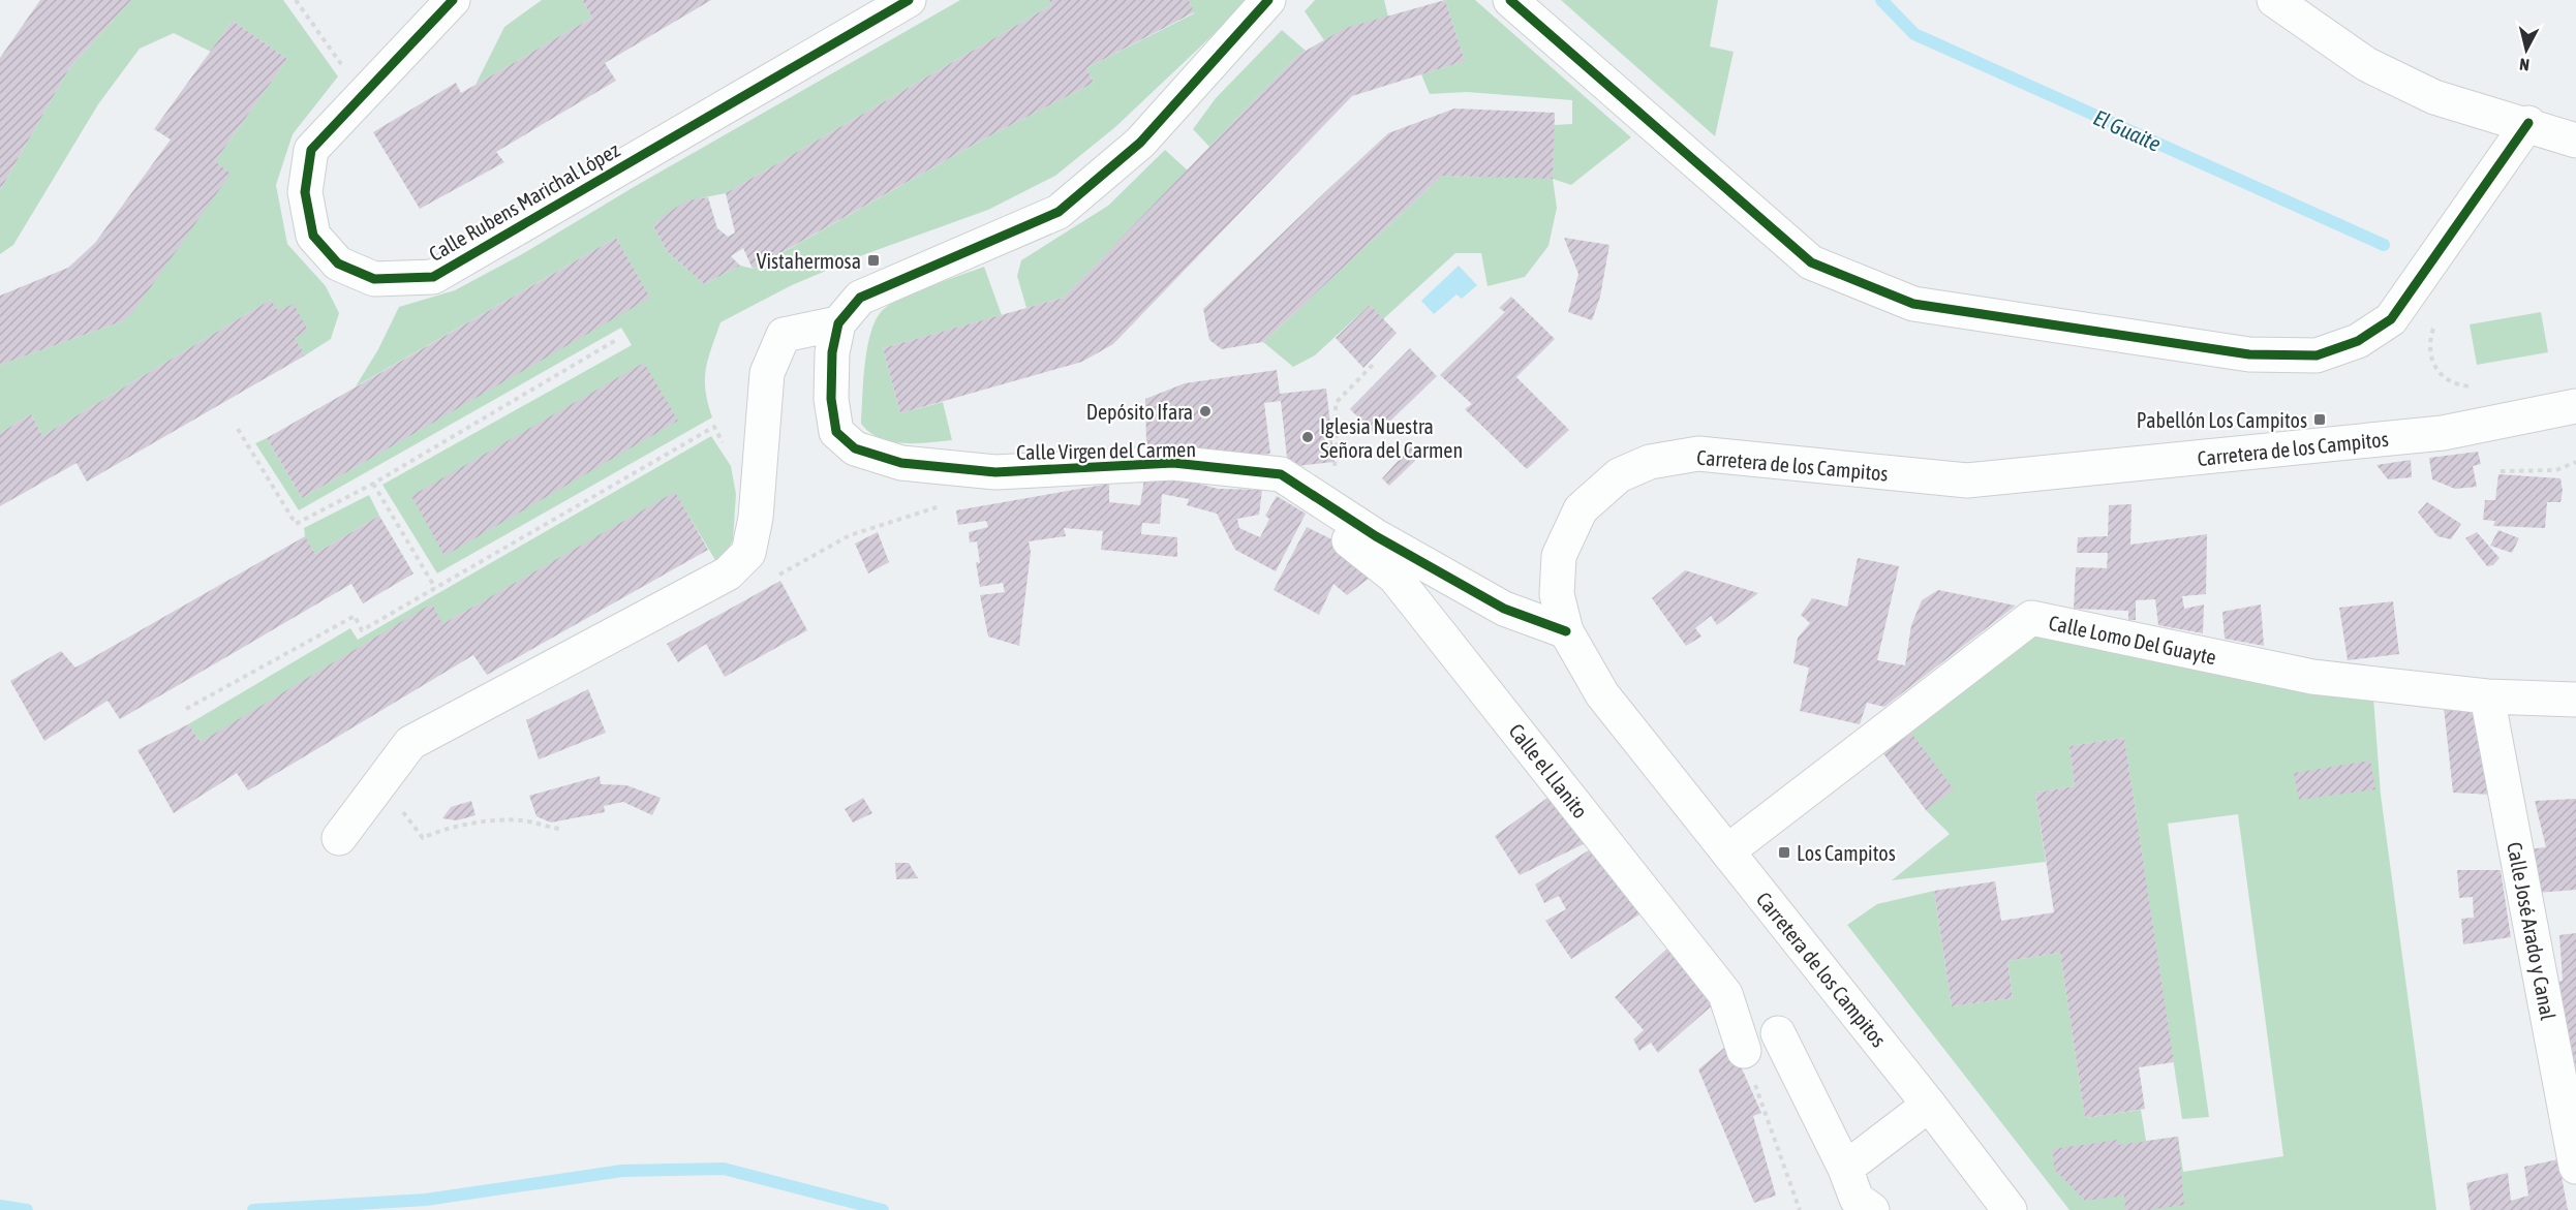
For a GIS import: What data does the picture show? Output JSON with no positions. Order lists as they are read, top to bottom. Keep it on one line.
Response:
{"streets":{"street":["Calle Rubens Marichal López","Carretera de los Campitos","Calle Virgen del Carmen","Calle Lomo Del Guayte","Calle el Llanito","Calle José Arado y Canal"]},"crossings":[["Carretera de los Campitos","Calle Virgen del Carmen"],["Carretera de los Campitos","Calle Lomo Del Guayte"],["Calle Virgen del Carmen","Calle el Llanito"],["Calle Lomo Del Guayte","Calle José Arado y Canal"]],"water":["El Guaite"],"places":{"transit":["Vistahermosa","Pabellón Los Campitos","Los Campitos"],"other":["Depósito Ifara","Iglesia Nuestra Señora del Carmen"]},"north":"bottom"}
